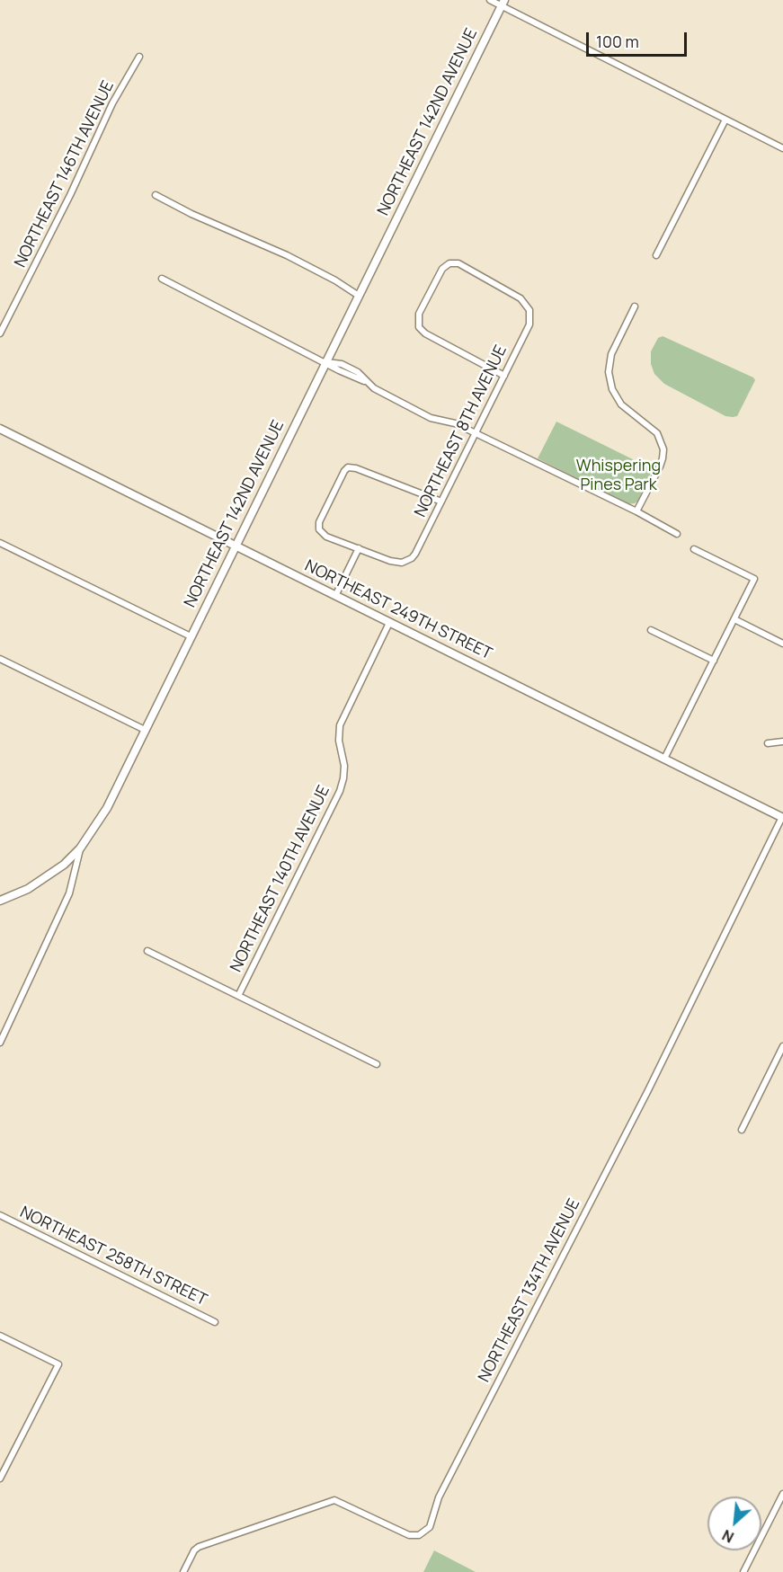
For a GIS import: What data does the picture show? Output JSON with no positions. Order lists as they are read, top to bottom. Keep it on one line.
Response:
{"streets":{"main road":["NORTHEAST 142ND AVENUE","NORTHEAST 249TH STREET"],"street":["NORTHEAST 146TH AVENUE","NORTHEAST 8TH AVENUE","NORTHEAST 140TH AVENUE","NORTHEAST 258TH STREET","NORTHEAST 134TH AVENUE"]},"crossings":[["NORTHEAST 142ND AVENUE","NORTHEAST 249TH STREET"],["NORTHEAST 249TH STREET","NORTHEAST 140TH AVENUE"],["NORTHEAST 249TH STREET","NORTHEAST 134TH AVENUE"]],"parks":["Whispering Pines Park"],"scale_bar":"100 m","north":"bottom left"}
